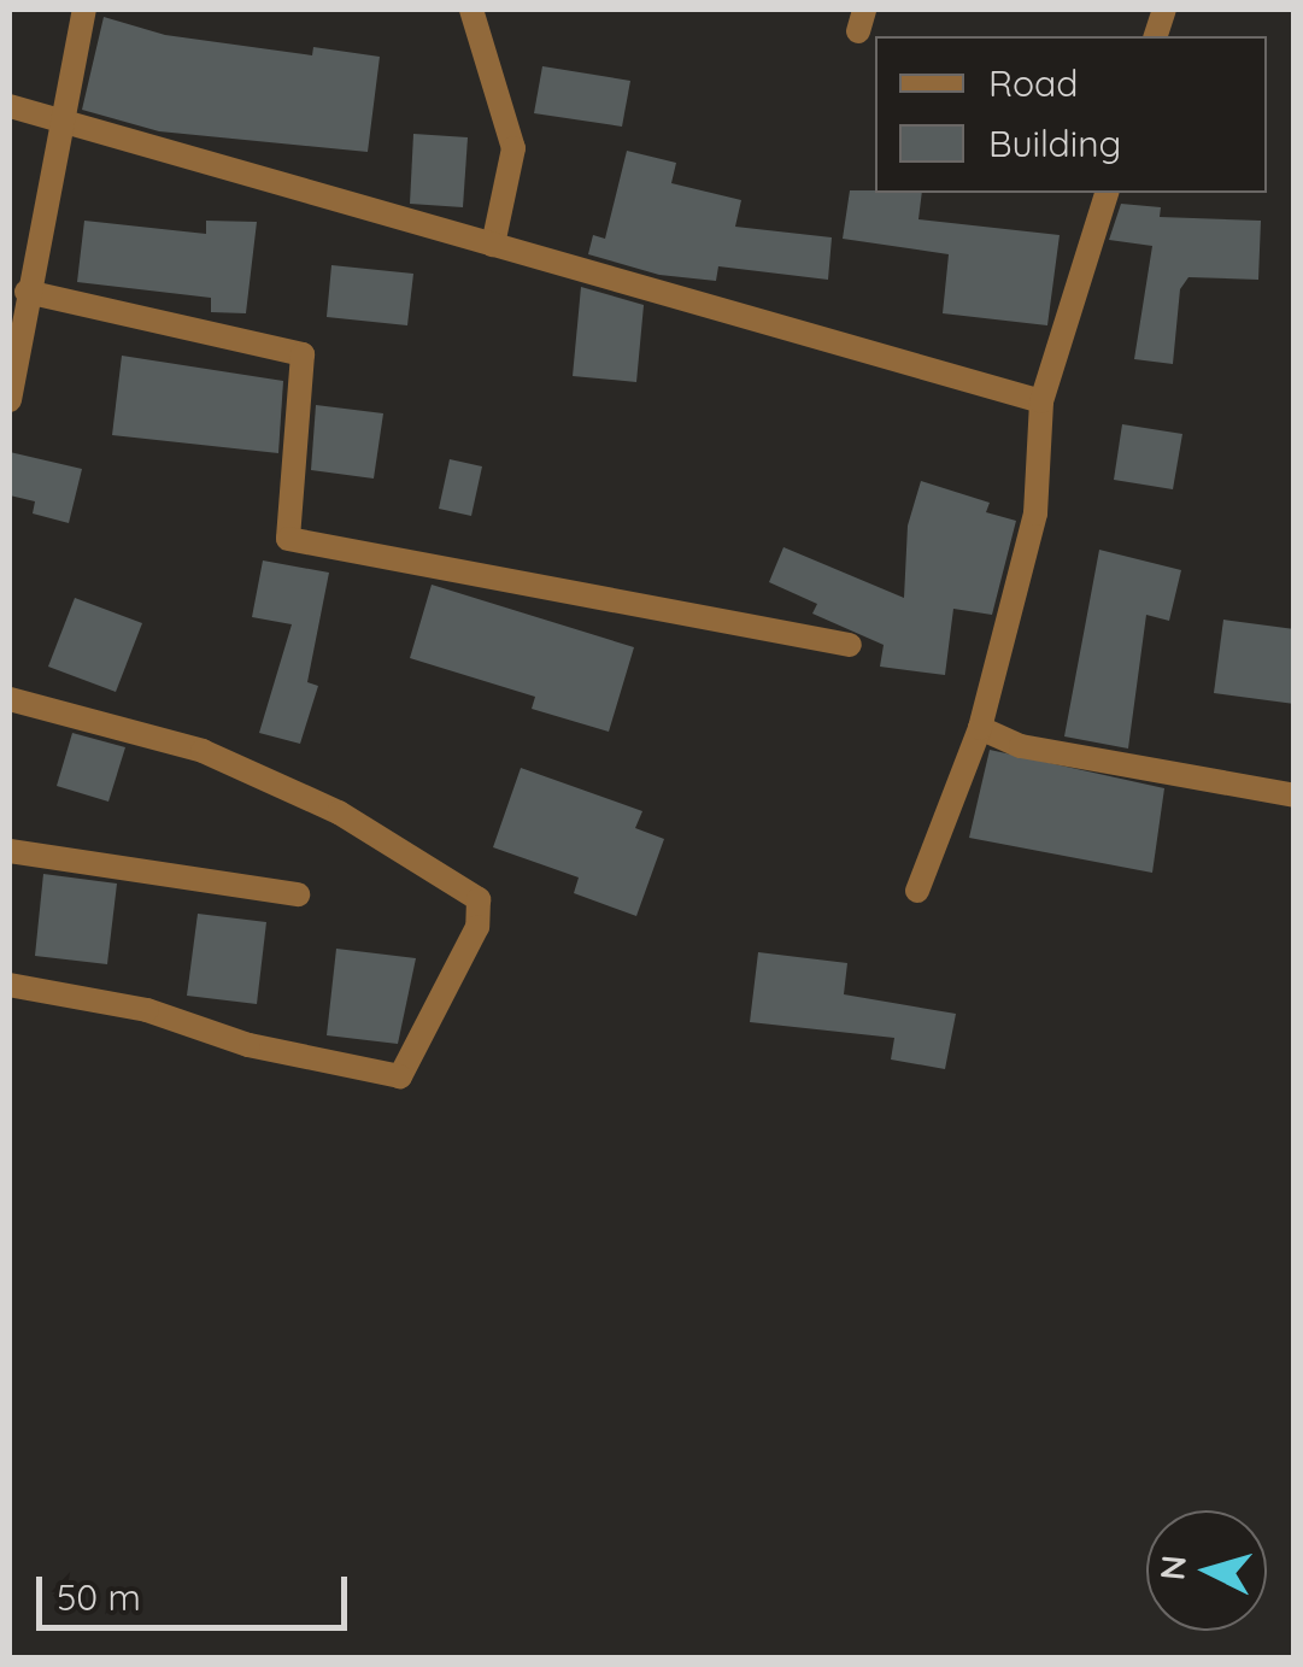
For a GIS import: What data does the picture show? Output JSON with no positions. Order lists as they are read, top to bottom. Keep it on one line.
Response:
{"legend":["Road","Building"],"scale_bar":"50 m","north":"left"}
